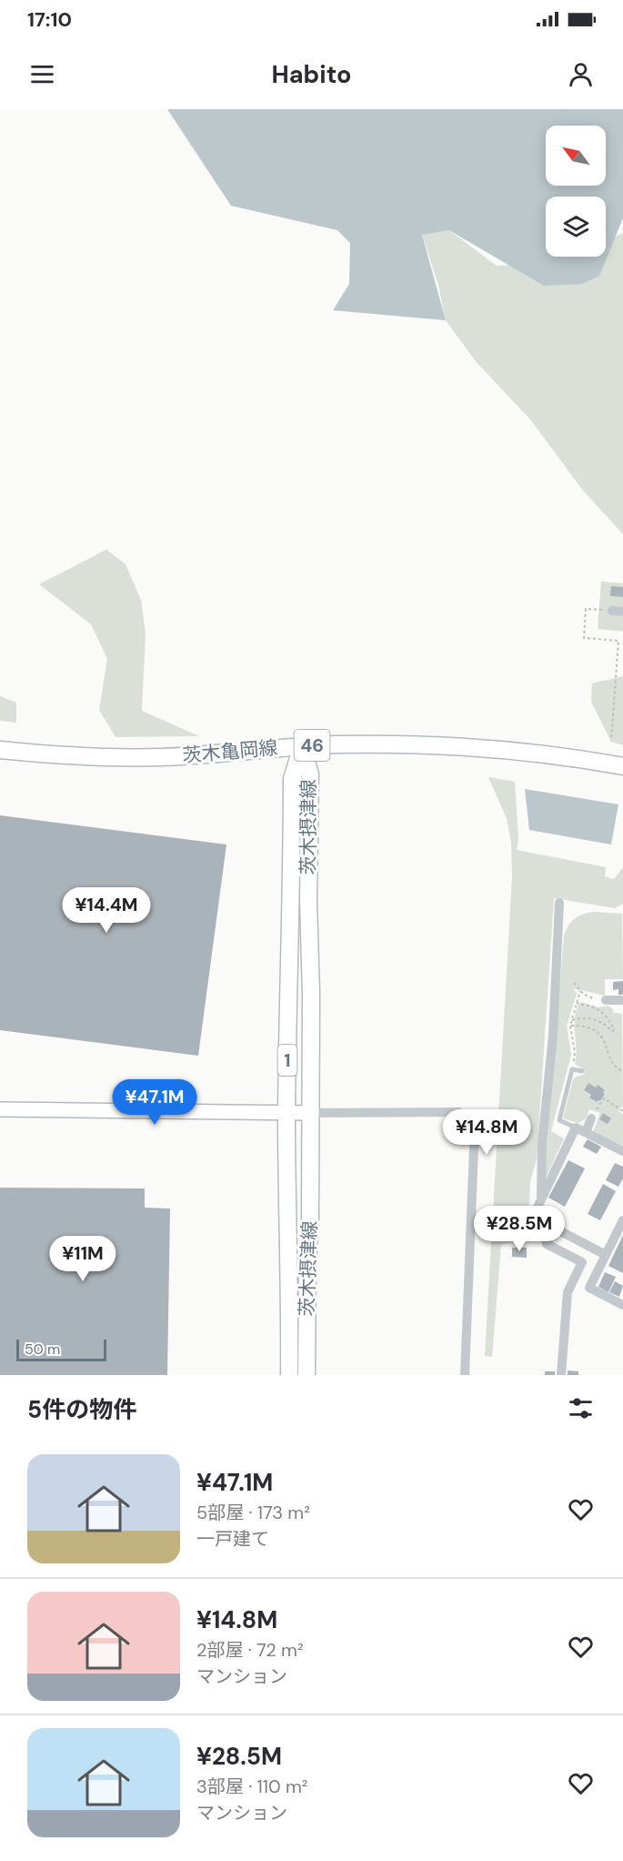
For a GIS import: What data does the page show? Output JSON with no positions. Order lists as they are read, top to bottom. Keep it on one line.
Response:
{"streets":{"main road":["46","茨木亀岡線","茨木摂津線","1"]},"crossings":[["茨木亀岡線","茨木摂津線"]],"scale_bar":"50 m","north":"top left","page":{"status":"17:10","header":"Habito","price":["¥14.4M","¥47.1M","¥14.8M","¥28.5M","¥11M"],"scale":"50 m","heading":"5件の物件","list":[{"name":"¥47.1M","note":"5部屋 · 173 m² · 一戸建て"},{"name":"¥14.8M","note":"2部屋 · 72 m² · マンション"},{"name":"¥28.5M","note":"3部屋 · 110 m² · マンション"}]}}
